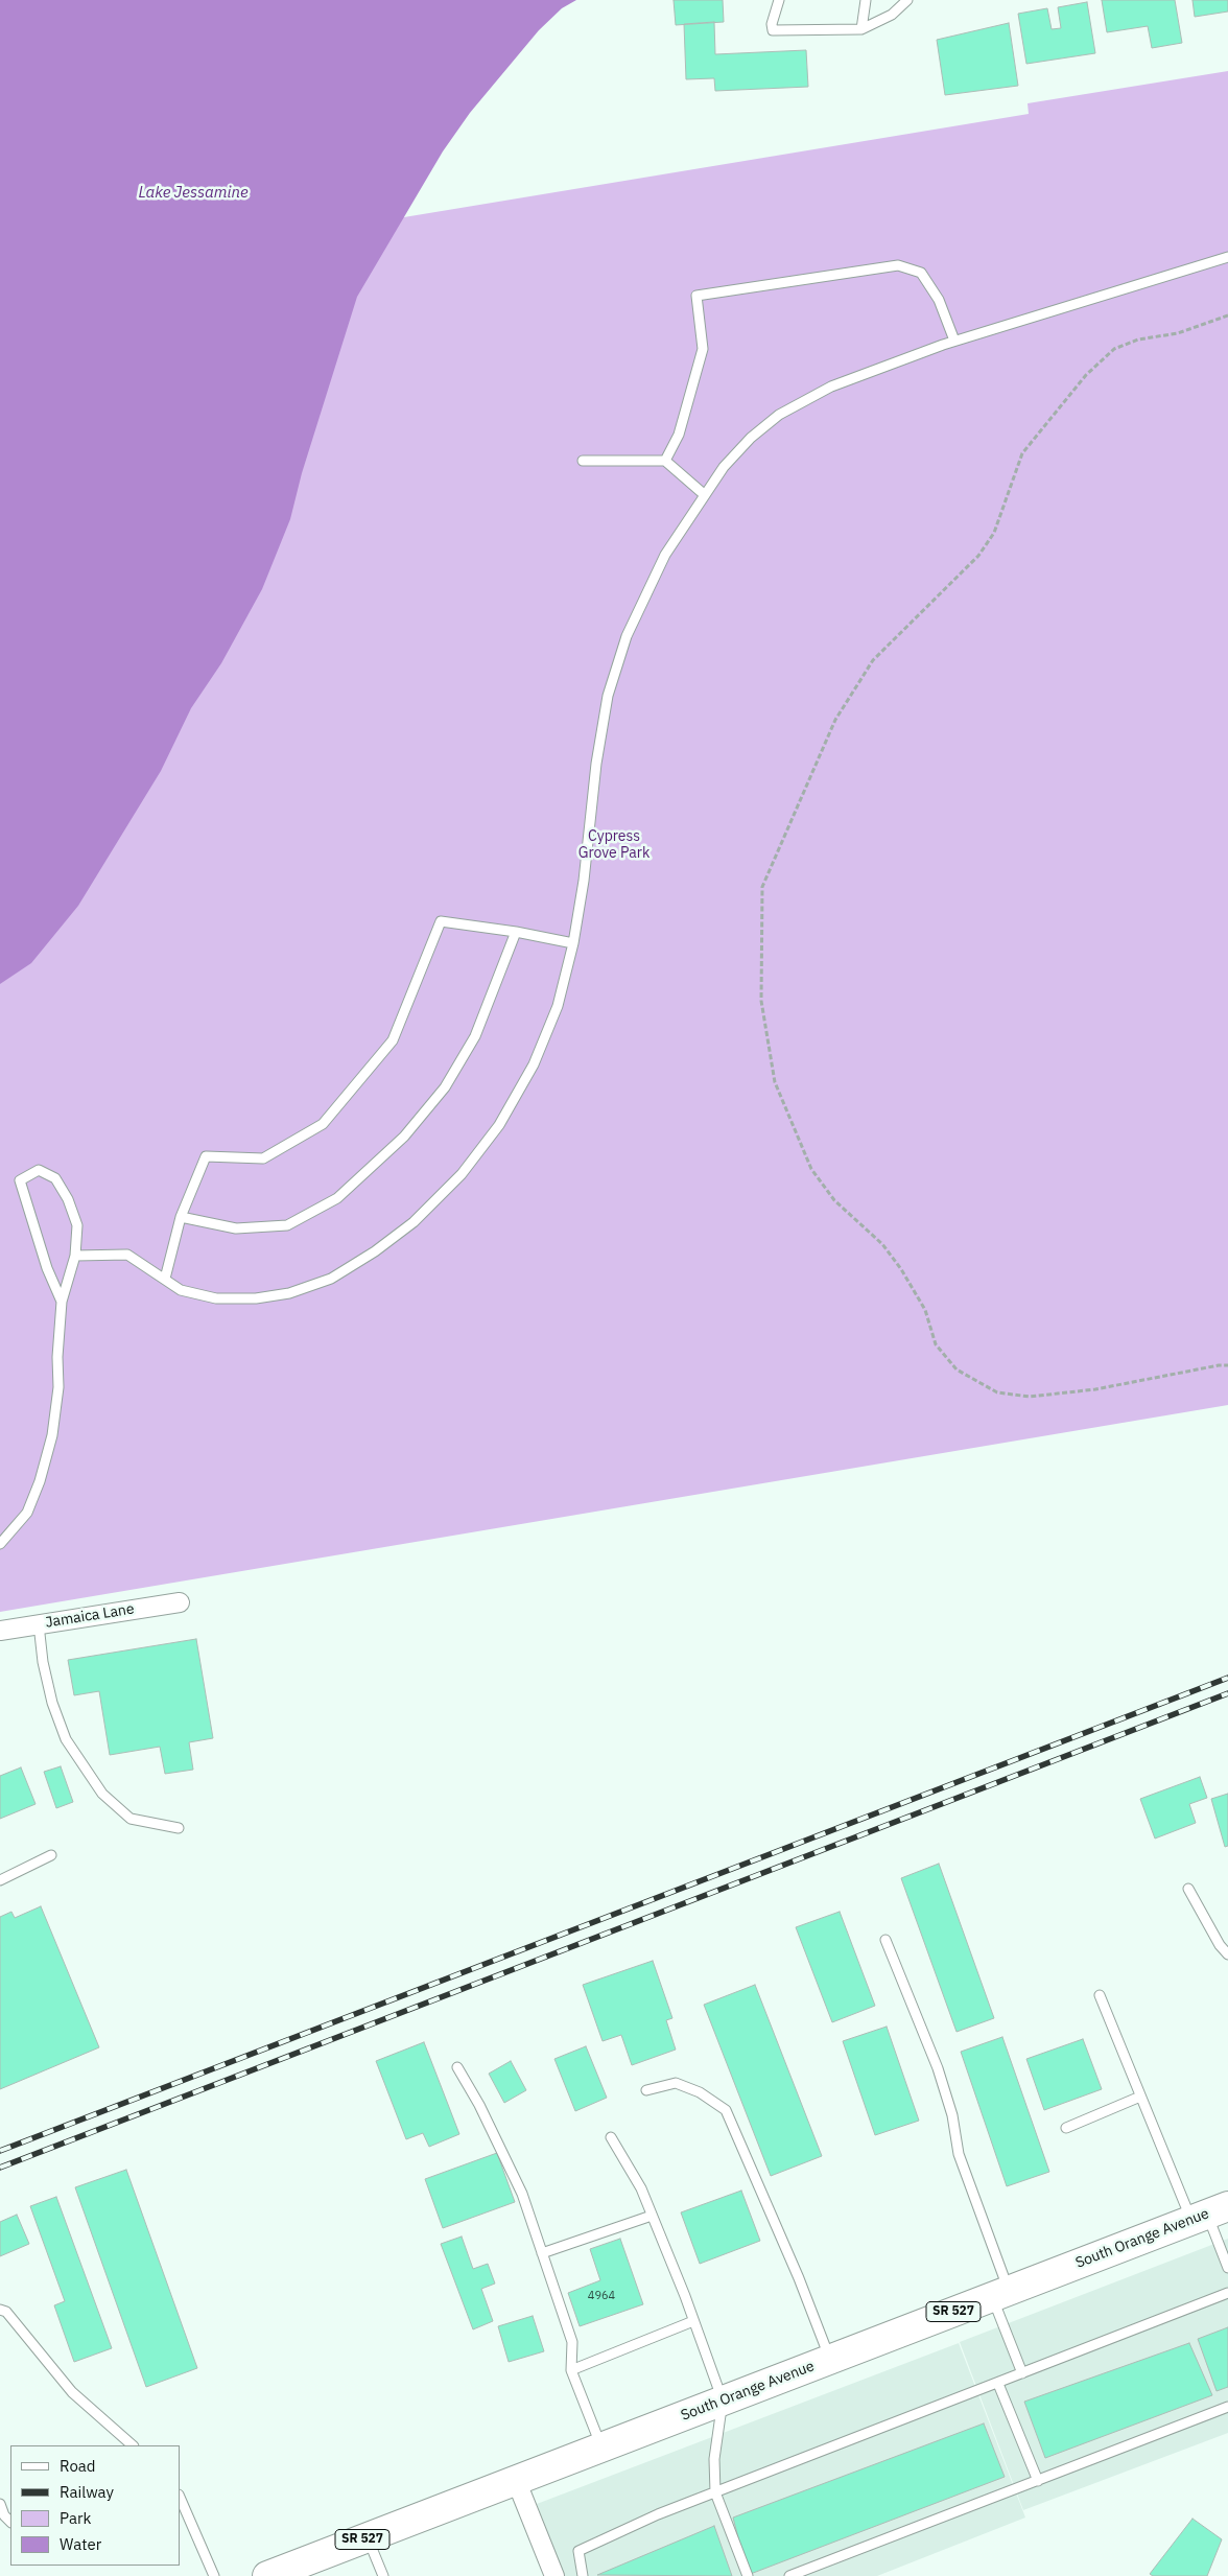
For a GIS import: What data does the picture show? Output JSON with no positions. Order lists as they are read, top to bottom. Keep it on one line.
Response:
{"streets":{"main road":["South Orange Avenue","SR 527"],"street":["Jamaica Lane"]},"water":["Lake Jessamine"],"parks":["Cypress Grove Park"],"house_numbers":["4964"],"legend":["Road","Railway","Park","Water"]}
